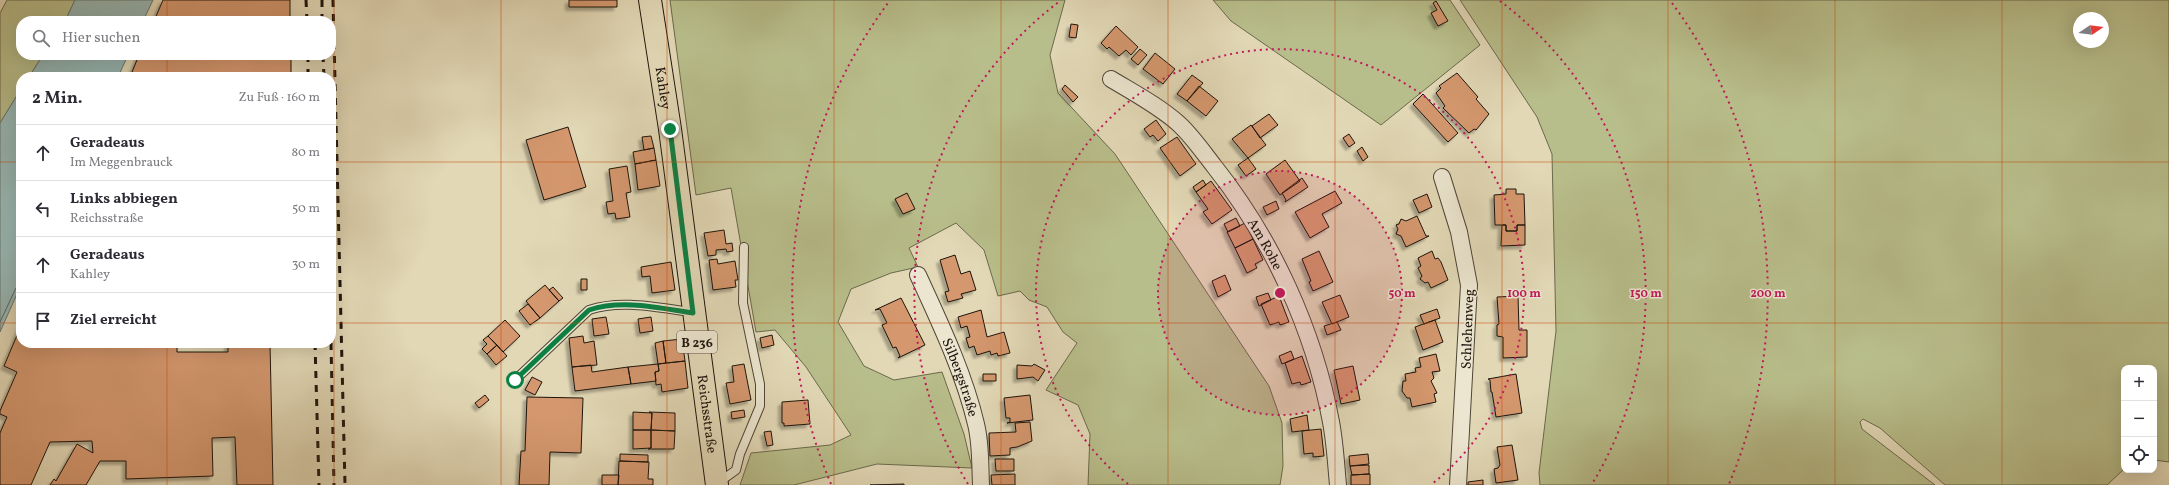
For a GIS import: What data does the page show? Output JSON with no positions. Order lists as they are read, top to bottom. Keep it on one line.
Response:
{"streets":{"main road":["Kahley","B 236","Reichsstraße"],"street":["Am Rohe","Schlehenweg","Silbergstraße"]},"crossings":[["Kahley","Reichsstraße"]],"north":"right","page":{"search":"Hier suchen","heading":["2 Min.","Zu Fuß · 160 m"],"list":[["Geradeaus","Im Meggenbrauck","80 m"],["Links abbiegen","Reichsstraße","50 m"],["Geradeaus","Kahley","30 m"],"Ziel erreicht"],"map_buttons":["+","−"]},"rings":["50 m","100 m","150 m","200 m"]}
